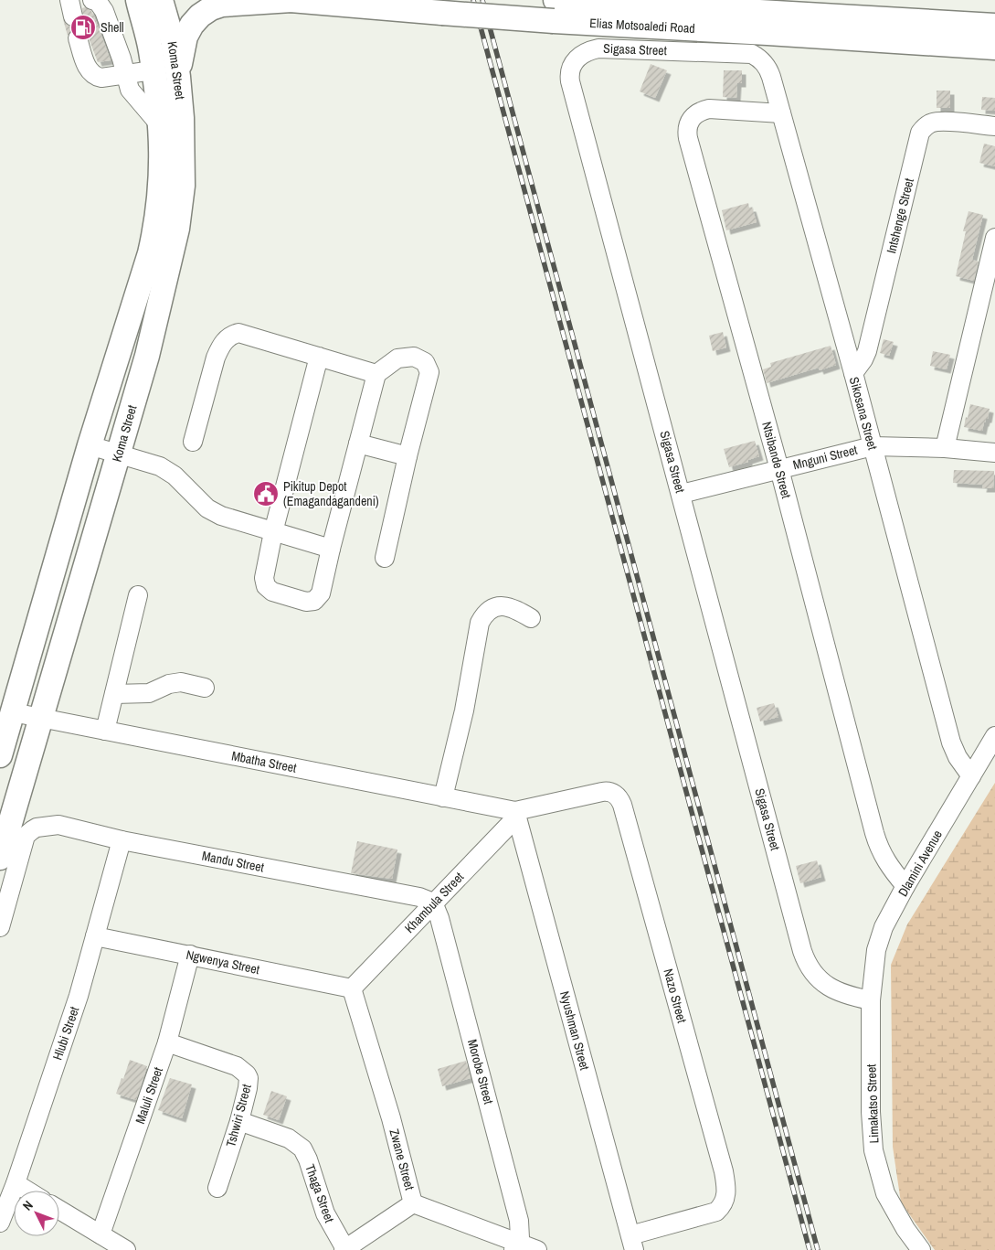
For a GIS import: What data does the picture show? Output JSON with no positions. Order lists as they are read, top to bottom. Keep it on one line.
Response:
{"streets":{"main road":["Elias Motsoaledi Road","Koma Street"],"street":["Sigasa Street","Intshenge Street","Sikosana Street","Mnguni Street","Ntsibande Street","Mbatha Street","Mandu Street","Dlamini Avenue","Khambula Street","Ngwenya Street","Nazo Street","Nyushman Street","Hlubi Street","Morobe Street","Maluli Street","Limakatso Street","Tshwiri Street","Zwane Street","Thaga Street"]},"crossings":[["Elias Motsoaledi Road","Koma Street"],["Sigasa Street","Sikosana Street"],["Sigasa Street","Mnguni Street"],["Sigasa Street","Dlamini Avenue"],["Sigasa Street","Limakatso Street"],["Koma Street","Mbatha Street"],["Intshenge Street","Sikosana Street"],["Sikosana Street","Mnguni Street"],["Sikosana Street","Ntsibande Street"],["Sikosana Street","Dlamini Avenue"],["Mnguni Street","Ntsibande Street"],["Ntsibande Street","Dlamini Avenue"],["Mbatha Street","Khambula Street"],["Mbatha Street","Nazo Street"],["Mbatha Street","Nyushman Street"],["Mandu Street","Khambula Street"],["Mandu Street","Hlubi Street"],["Mandu Street","Morobe Street"],["Dlamini Avenue","Limakatso Street"],["Khambula Street","Ngwenya Street"],["Khambula Street","Nazo Street"],["Khambula Street","Nyushman Street"],["Khambula Street","Morobe Street"],["Khambula Street","Zwane Street"],["Ngwenya Street","Hlubi Street"],["Ngwenya Street","Maluli Street"],["Ngwenya Street","Zwane Street"],["Nazo Street","Nyushman Street"],["Morobe Street","Zwane Street"],["Maluli Street","Tshwiri Street"],["Tshwiri Street","Thaga Street"]],"places":{"fuel station":["Shell"],"public building":["Pikitup Depot (Emagandagandeni)"]},"north":"top left"}
